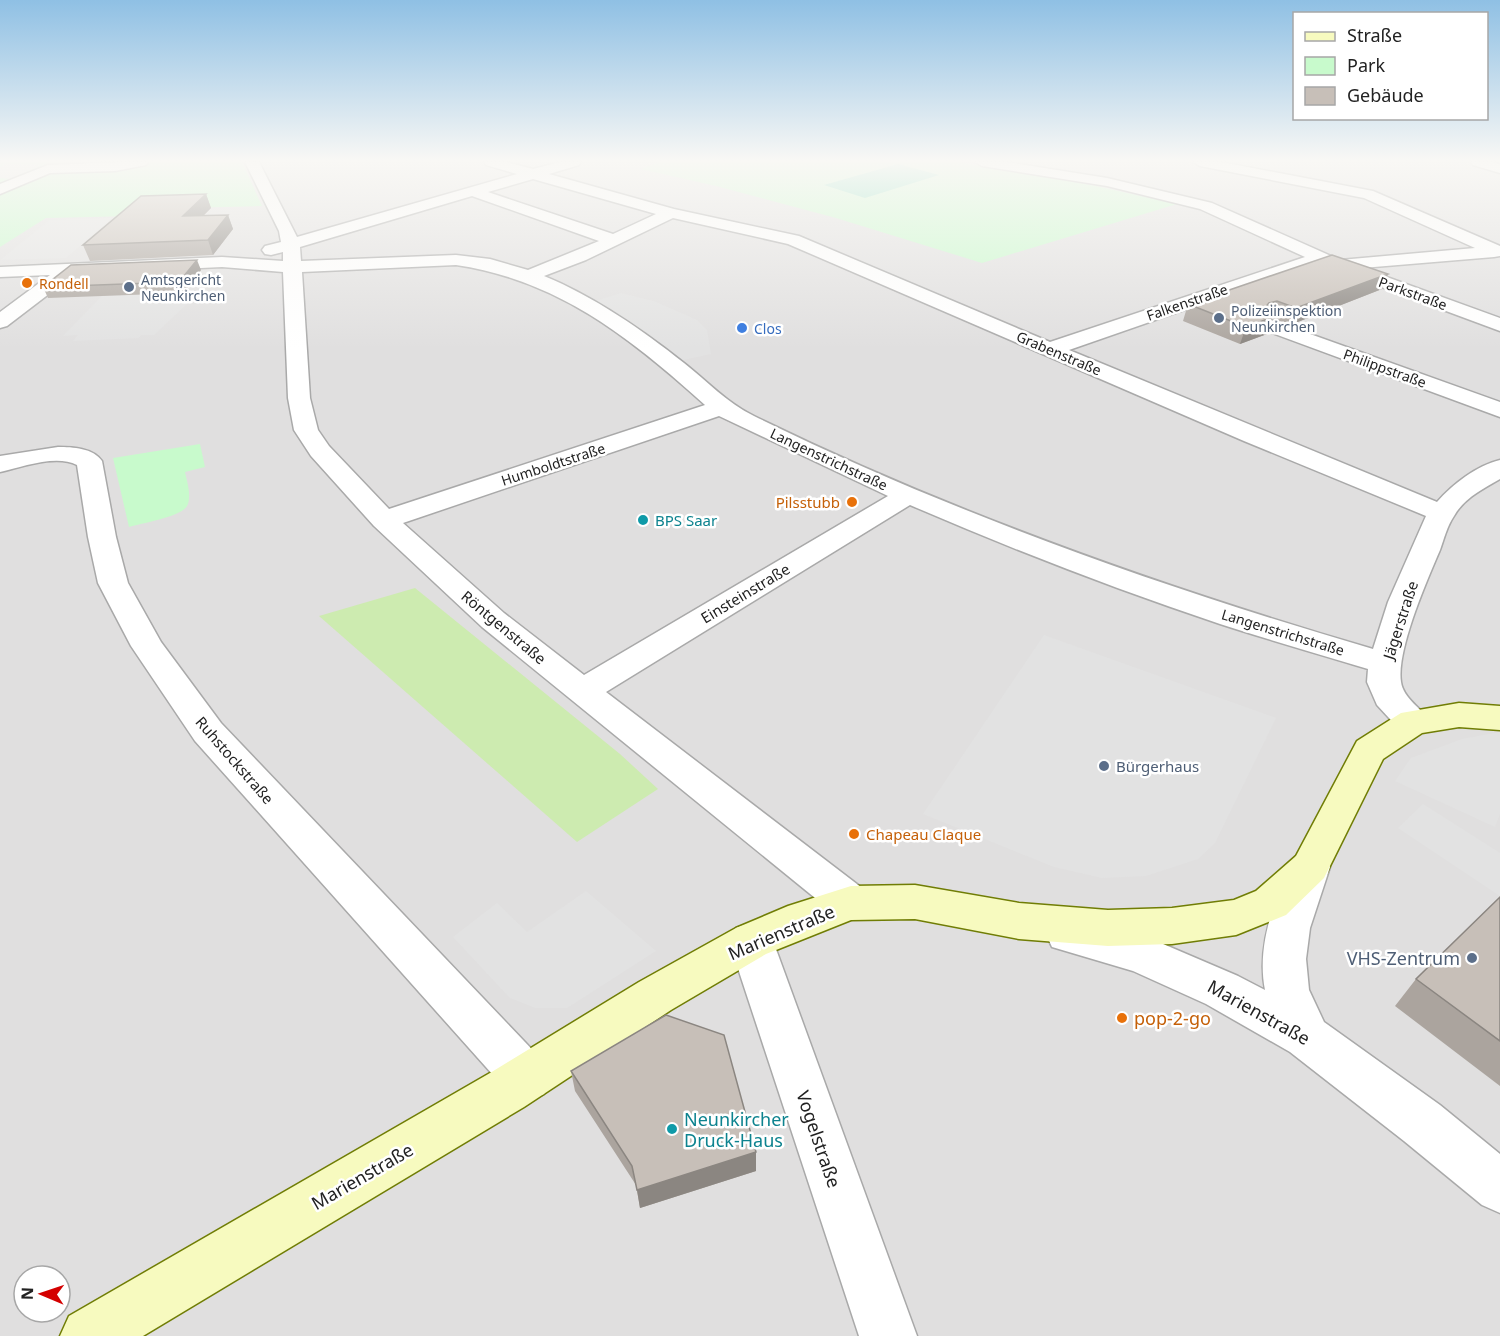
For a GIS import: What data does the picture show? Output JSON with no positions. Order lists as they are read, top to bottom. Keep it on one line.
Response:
{"streets":{"street":["Parkstraße","Falkenstraße","Grabenstraße","Philippstraße","Langenstrichstraße","Humboldtstraße","Einsteinstraße","Jägerstraße","Röntgenstraße","Ruhstockstraße","Marienstraße","Vogelstraße"]},"crossings":[["Parkstraße","Falkenstraße"],["Falkenstraße","Grabenstraße"],["Grabenstraße","Jägerstraße"],["Langenstrichstraße","Humboldtstraße"],["Langenstrichstraße","Einsteinstraße"],["Langenstrichstraße","Jägerstraße"],["Langenstrichstraße","Röntgenstraße"],["Humboldtstraße","Röntgenstraße"],["Einsteinstraße","Röntgenstraße"],["Röntgenstraße","Marienstraße"],["Ruhstockstraße","Marienstraße"],["Marienstraße","Vogelstraße"]],"places":["Rondell","Amtsgericht Neunkirchen","Polizeiinspektion Neunkirchen","Clos","Pilsstubb","BPS Saar","Bürgerhaus","Chapeau Claque","VHS-Zentrum","pop-2-go","Neunkircher Druck-Haus"],"legend":["Straße","Park","Gebäude"],"north":"left"}
